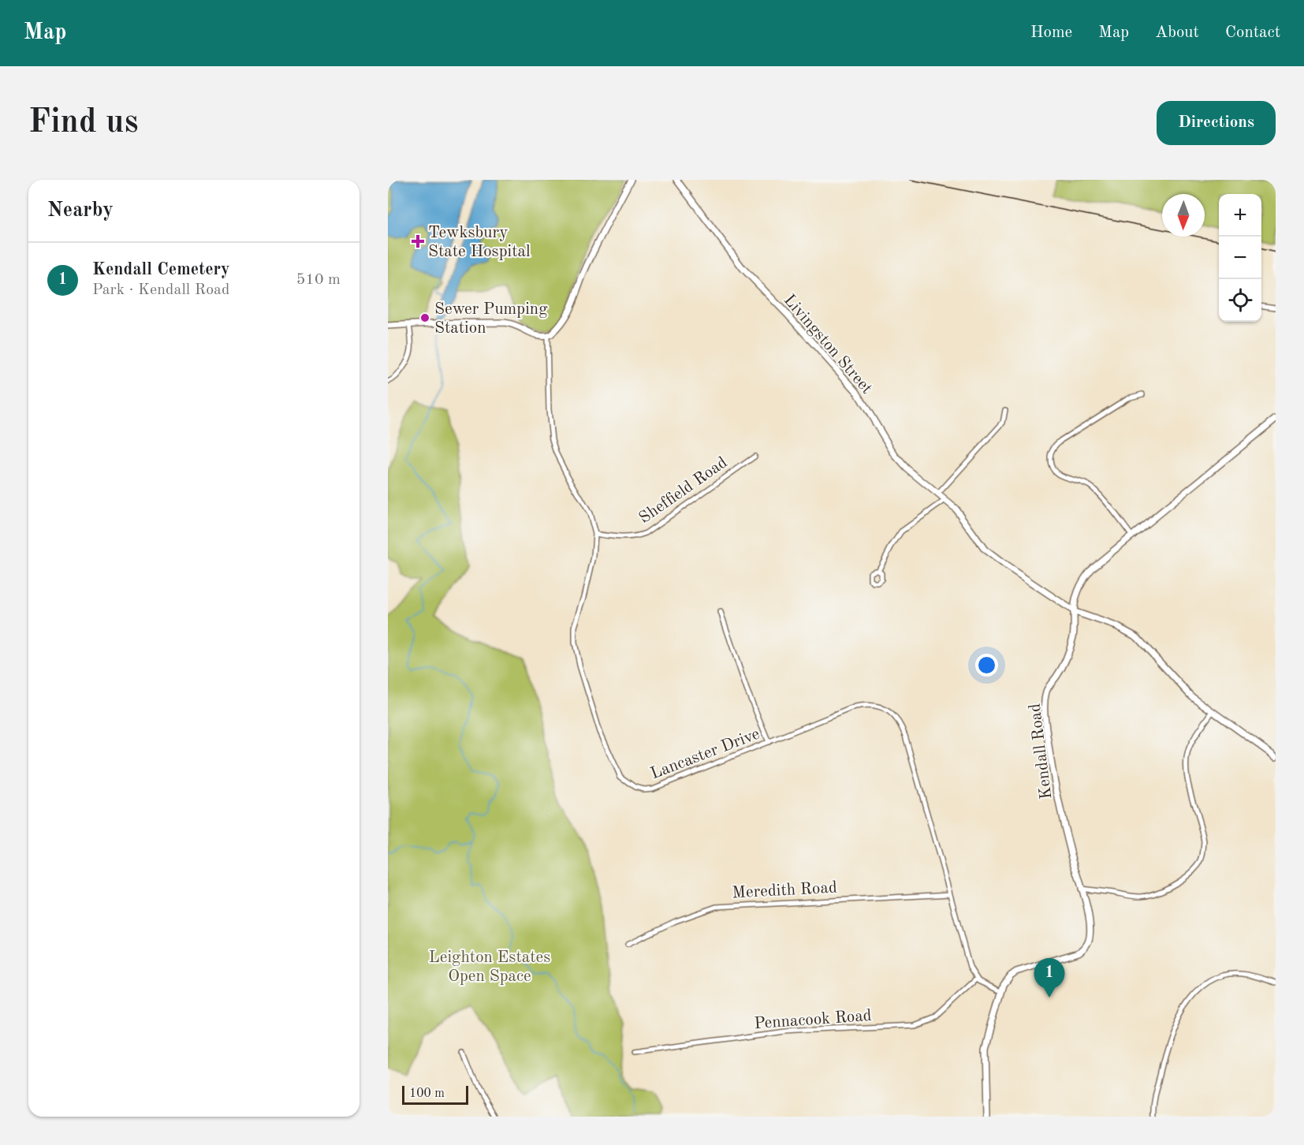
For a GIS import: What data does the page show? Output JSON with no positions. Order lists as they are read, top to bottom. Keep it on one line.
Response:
{"streets":{"street":["Livingston Street","Sheffield Road","Kendall Road","Lancaster Drive","Meredith Road","Pennacook Road"]},"crossings":[["Livingston Street","Kendall Road"],["Sheffield Road","Lancaster Drive"],["Lancaster Drive","Meredith Road"],["Lancaster Drive","Pennacook Road"]],"parks":["Leighton Estates Open Space"],"places":{"health":["Tewksbury State Hospital"],"other":["Sewer Pumping Station"]},"scale_bar":"100 m","north":"bottom","page":{"header":"Map","nav":["Home","Map","About","Contact"],"buttons":"Directions","title":"Find us","heading":"Nearby","map_buttons":["+","−"],"list":[{"mark":"1","name":"Kendall Cemetery","note":"Park · Kendall Road","value":"510 m"}],"pins":"1","scale":"100 m"}}
